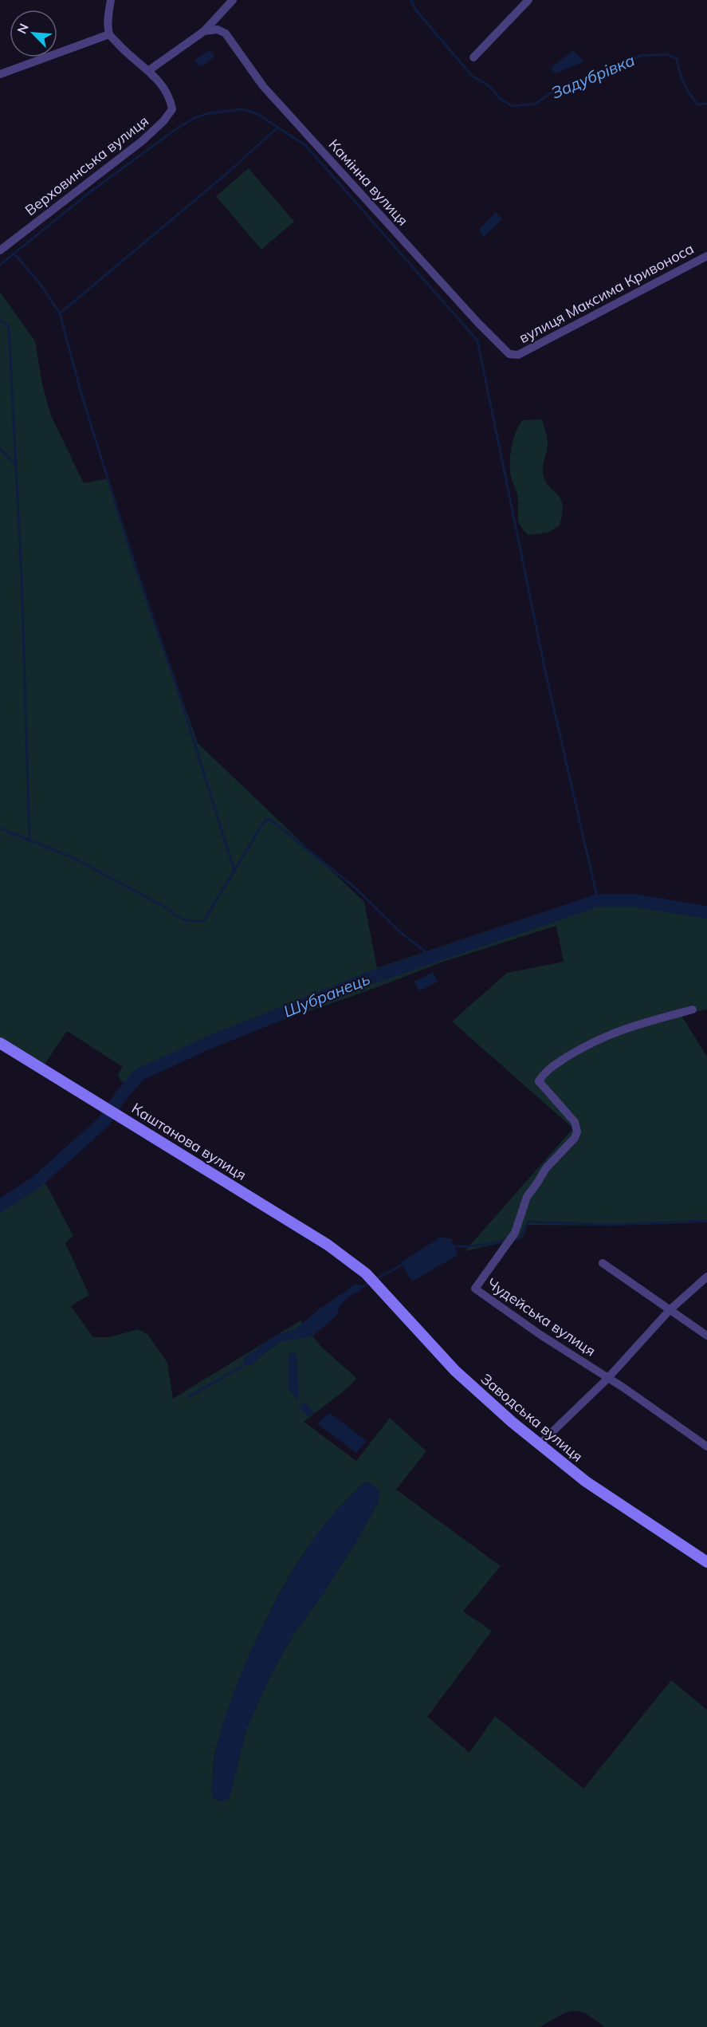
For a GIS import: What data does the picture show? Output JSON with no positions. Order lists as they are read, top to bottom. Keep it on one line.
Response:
{"streets":{"main road":["Каштанова вулиця","Заводська вулиця"],"street":["Верховинська вулиця","Камінна вулиця","вулиця Максима Кривоноса","Чудейська вулиця"]},"crossings":[["Камінна вулиця","вулиця Максима Кривоноса"],["Каштанова вулиця","Заводська вулиця"]],"water":["Задубрівка","Шубранець"],"north":"top left"}
